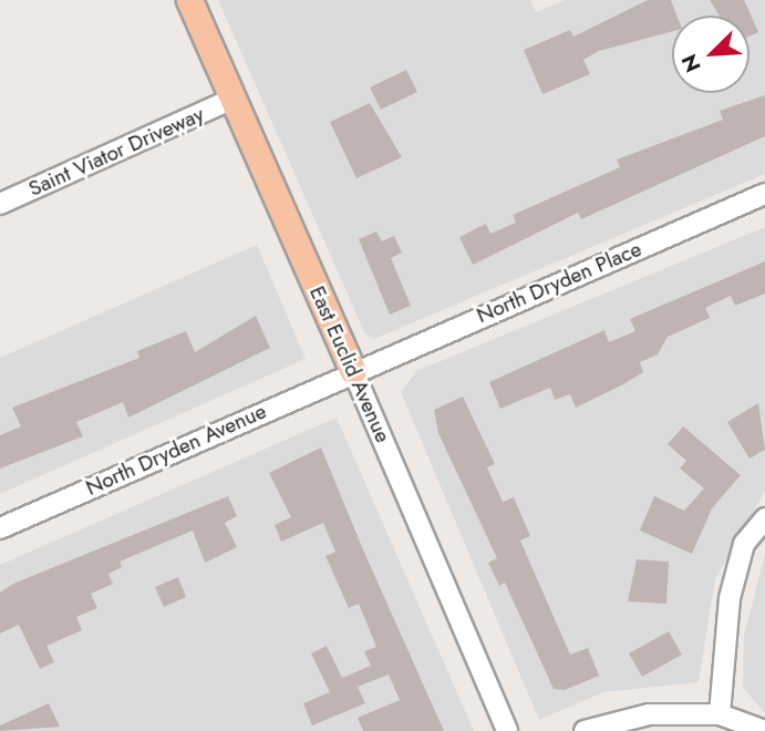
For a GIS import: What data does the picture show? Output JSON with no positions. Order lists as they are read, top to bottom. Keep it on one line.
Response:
{"streets":{"main road":["East Euclid Avenue"],"street":["Saint Viator Driveway","North Dryden Place","North Dryden Avenue"]},"crossings":[["Saint Viator Driveway","East Euclid Avenue"],["North Dryden Place","East Euclid Avenue"],["North Dryden Place","North Dryden Avenue"],["East Euclid Avenue","North Dryden Avenue"]],"north":"bottom left"}
